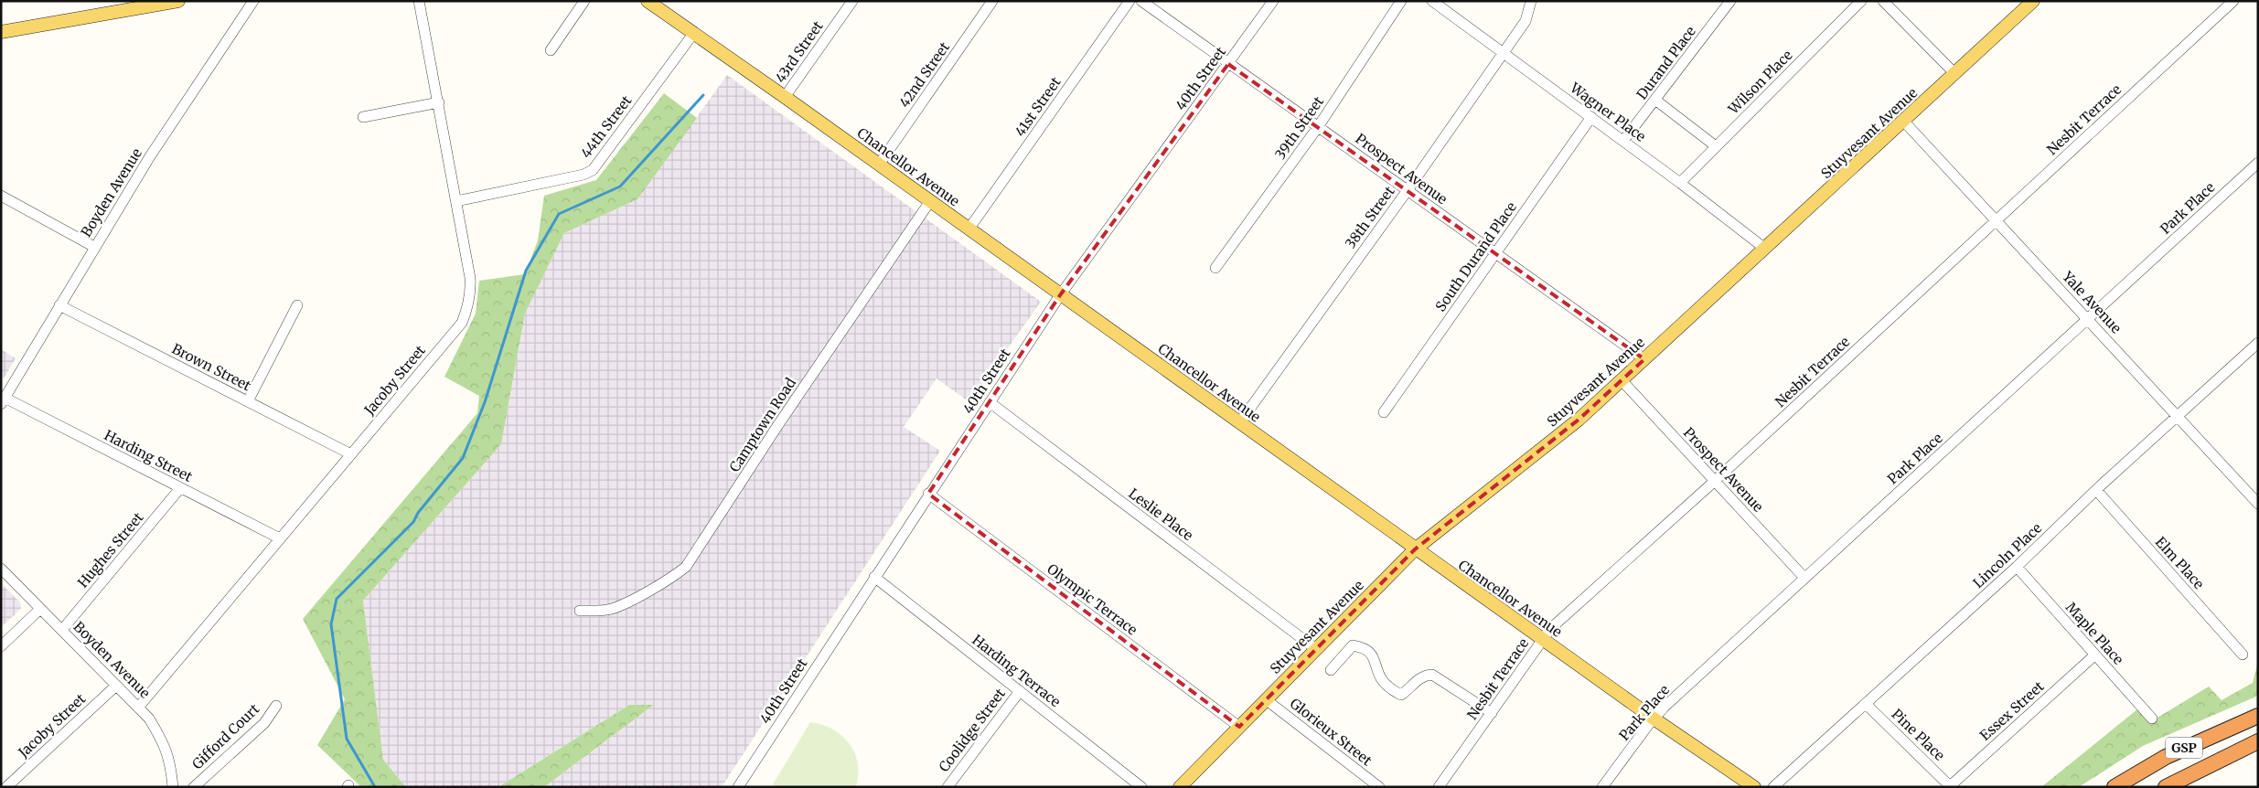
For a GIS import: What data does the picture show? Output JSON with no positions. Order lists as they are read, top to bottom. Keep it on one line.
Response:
{"streets":{"highway":["GSP"],"main road":["Stuyvesant Avenue","Chancellor Avenue"],"street":["43rd Street","Durand Place","42nd Street","40th Street","Wilson Place","41st Street","Wagner Place","Nesbit Terrace","44th Street","39th Street","Prospect Avenue","Boyden Avenue","Park Place","38th Street","South Durand Place","Yale Avenue","Brown Street","Jacoby Street","Camptown Road","Harding Street","Leslie Place","Hughes Street","Lincoln Place","Elm Place","Olympic Terrace","Maple Place","Harding Terrace","Essex Street","Coolidge Street","Glorieux Street","Pine Place","Gifford Court"]},"crossings":[["43rd Street","Chancellor Avenue"],["Durand Place","Wagner Place"],["42nd Street","Chancellor Avenue"],["40th Street","Chancellor Avenue"],["40th Street","Prospect Avenue"],["40th Street","Leslie Place"],["40th Street","Olympic Terrace"],["40th Street","Harding Terrace"],["Wilson Place","Wagner Place"],["41st Street","Chancellor Avenue"],["Wagner Place","Stuyvesant Avenue"],["Wagner Place","38th Street"],["Wagner Place","South Durand Place"],["Nesbit Terrace","Chancellor Avenue"],["Nesbit Terrace","Prospect Avenue"],["Nesbit Terrace","Yale Avenue"],["44th Street","Chancellor Avenue"],["44th Street","Jacoby Street"],["39th Street","Prospect Avenue"],["Stuyvesant Avenue","Chancellor Avenue"],["Stuyvesant Avenue","Prospect Avenue"],["Stuyvesant Avenue","Yale Avenue"],["Stuyvesant Avenue","Leslie Place"],["Stuyvesant Avenue","Olympic Terrace"],["Stuyvesant Avenue","Glorieux Street"],["Chancellor Avenue","Park Place"],["Chancellor Avenue","38th Street"],["Chancellor Avenue","Camptown Road"],["Prospect Avenue","Park Place"],["Prospect Avenue","38th Street"],["Prospect Avenue","South Durand Place"],["Boyden Avenue","Brown Street"],["Boyden Avenue","Jacoby Street"],["Boyden Avenue","Harding Street"],["Boyden Avenue","Hughes Street"],["Park Place","Yale Avenue"],["Yale Avenue","Lincoln Place"],["Brown Street","Jacoby Street"],["Jacoby Street","Harding Street"],["Harding Street","Hughes Street"],["Lincoln Place","Elm Place"],["Lincoln Place","Maple Place"],["Lincoln Place","Pine Place"],["Maple Place","Essex Street"],["Harding Terrace","Coolidge Street"],["Essex Street","Pine Place"]]}
